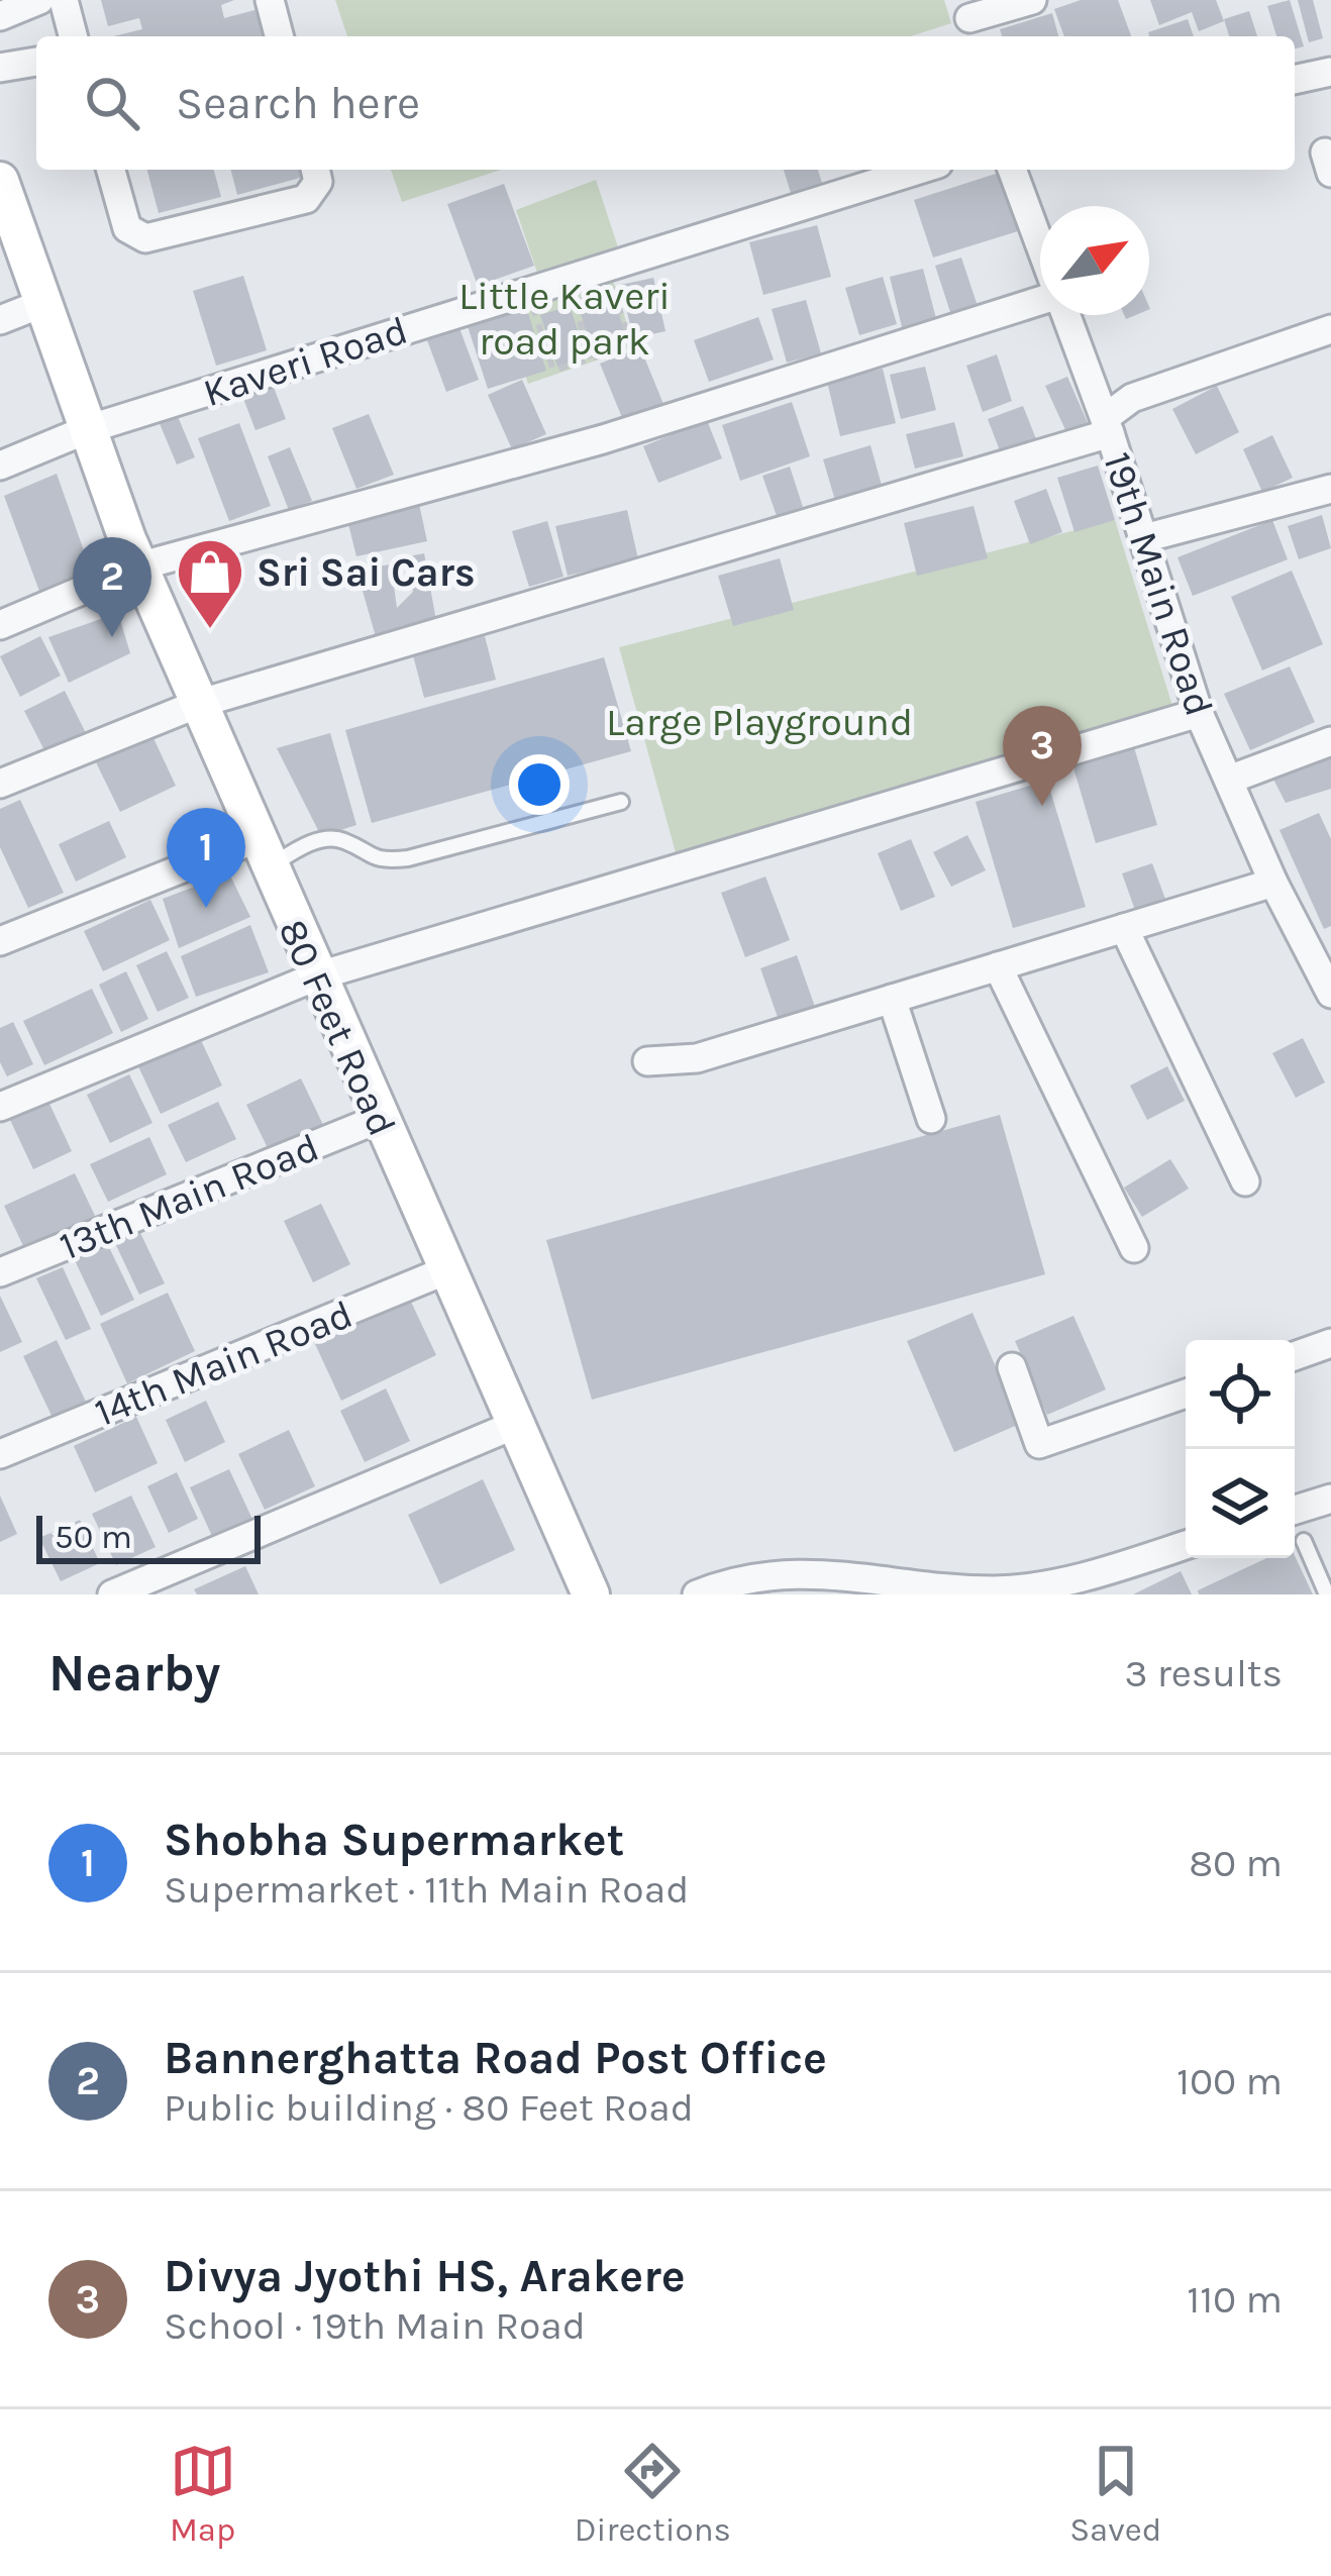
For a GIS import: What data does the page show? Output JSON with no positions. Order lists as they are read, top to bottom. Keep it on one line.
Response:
{"streets":{"main road":["80 Feet Road"],"street":["Kaveri Road","19th Main Road","13th Main Road","14th Main Road"]},"crossings":[["Kaveri Road","80 Feet Road"],["80 Feet Road","13th Main Road"],["80 Feet Road","14th Main Road"]],"parks":["Little Kaveri road park","Large Playground"],"places":{"shop":["Sri Sai Cars"]},"scale_bar":"50 m","north":"top right","page":{"search":"Search here","pins":["2","3","1"],"scale":"50 m","heading":["Nearby","3 results"],"list":[{"mark":"1","name":"Shobha Supermarket","note":"Supermarket · 11th Main Road","value":"80 m"},{"mark":"2","name":"Bannerghatta Road Post Office","note":"Public building · 80 Feet Road","value":"100 m"},{"mark":"3","name":"Divya Jyothi HS, Arakere","note":"School · 19th Main Road","value":"110 m"}],"nav":["Map","Directions","Saved"]}}
